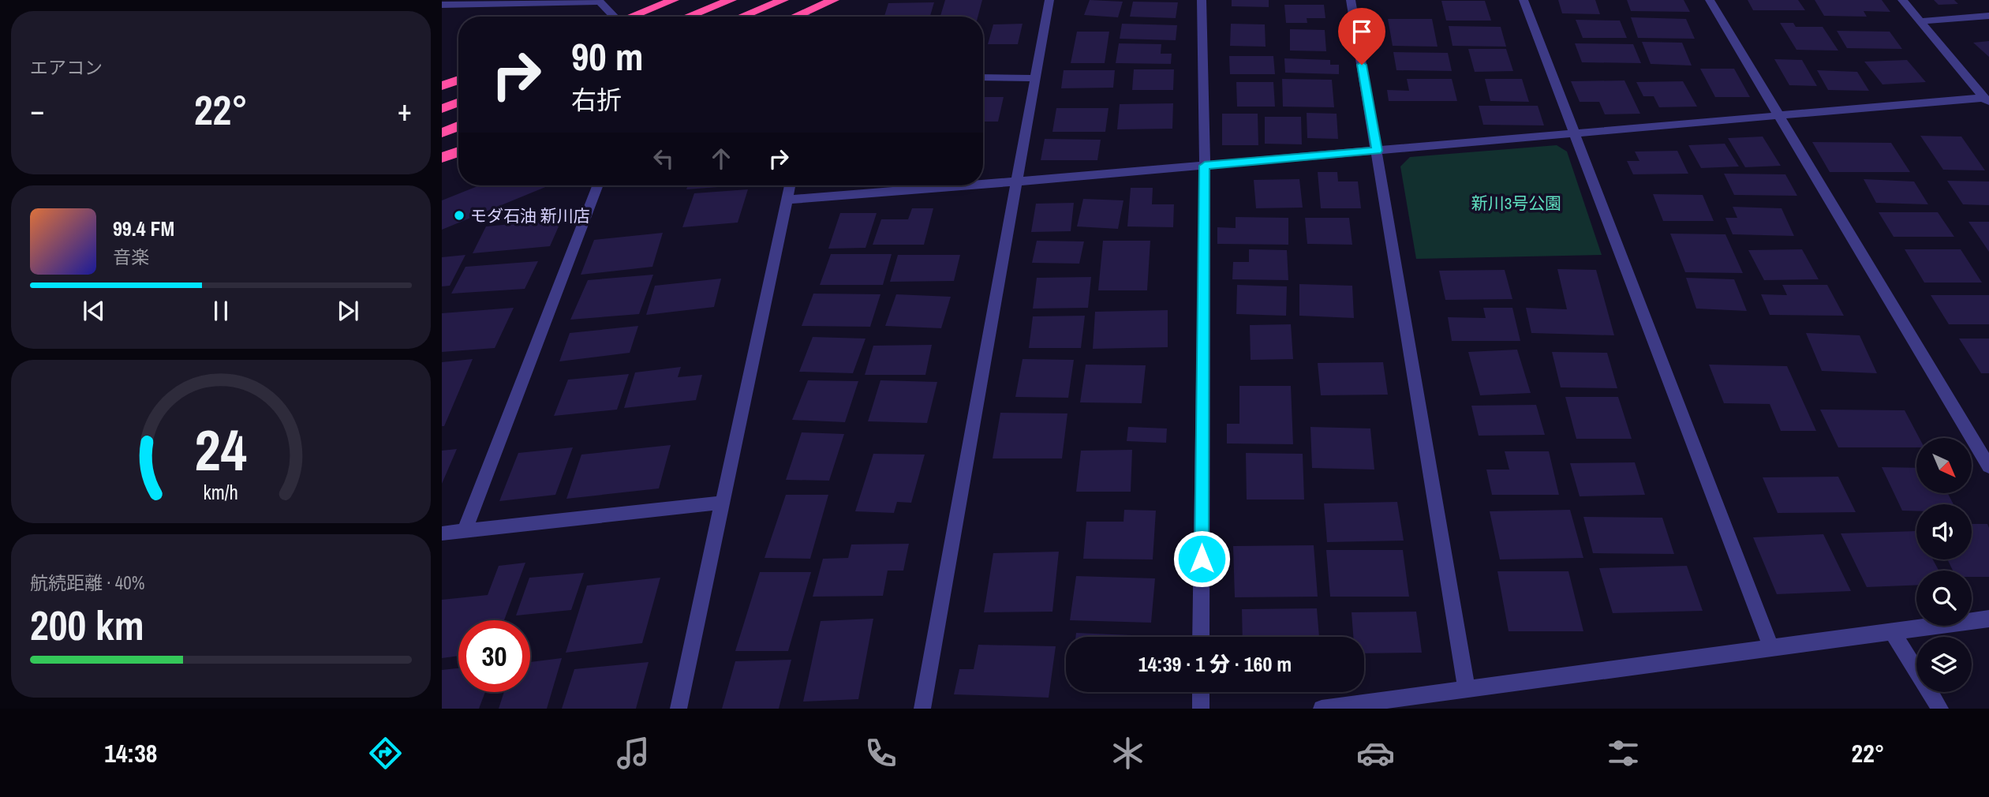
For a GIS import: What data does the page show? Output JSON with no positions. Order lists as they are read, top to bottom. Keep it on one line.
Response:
{"parks":["新川3号公園"],"places":["モダ石油 新川店"],"north":"bottom right","page":{"tile":["エアコン",["航続距離 · 40%","200 km"]],"turn":["90 m","右折"],"heat":["−","22°","+"],"song":["99.4 FM","音楽"],"limit":"30","trip":"14:39 · 1 分 · 160 m","tabs":["14:38","22°"],"gauge":["24","km/h"]}}
